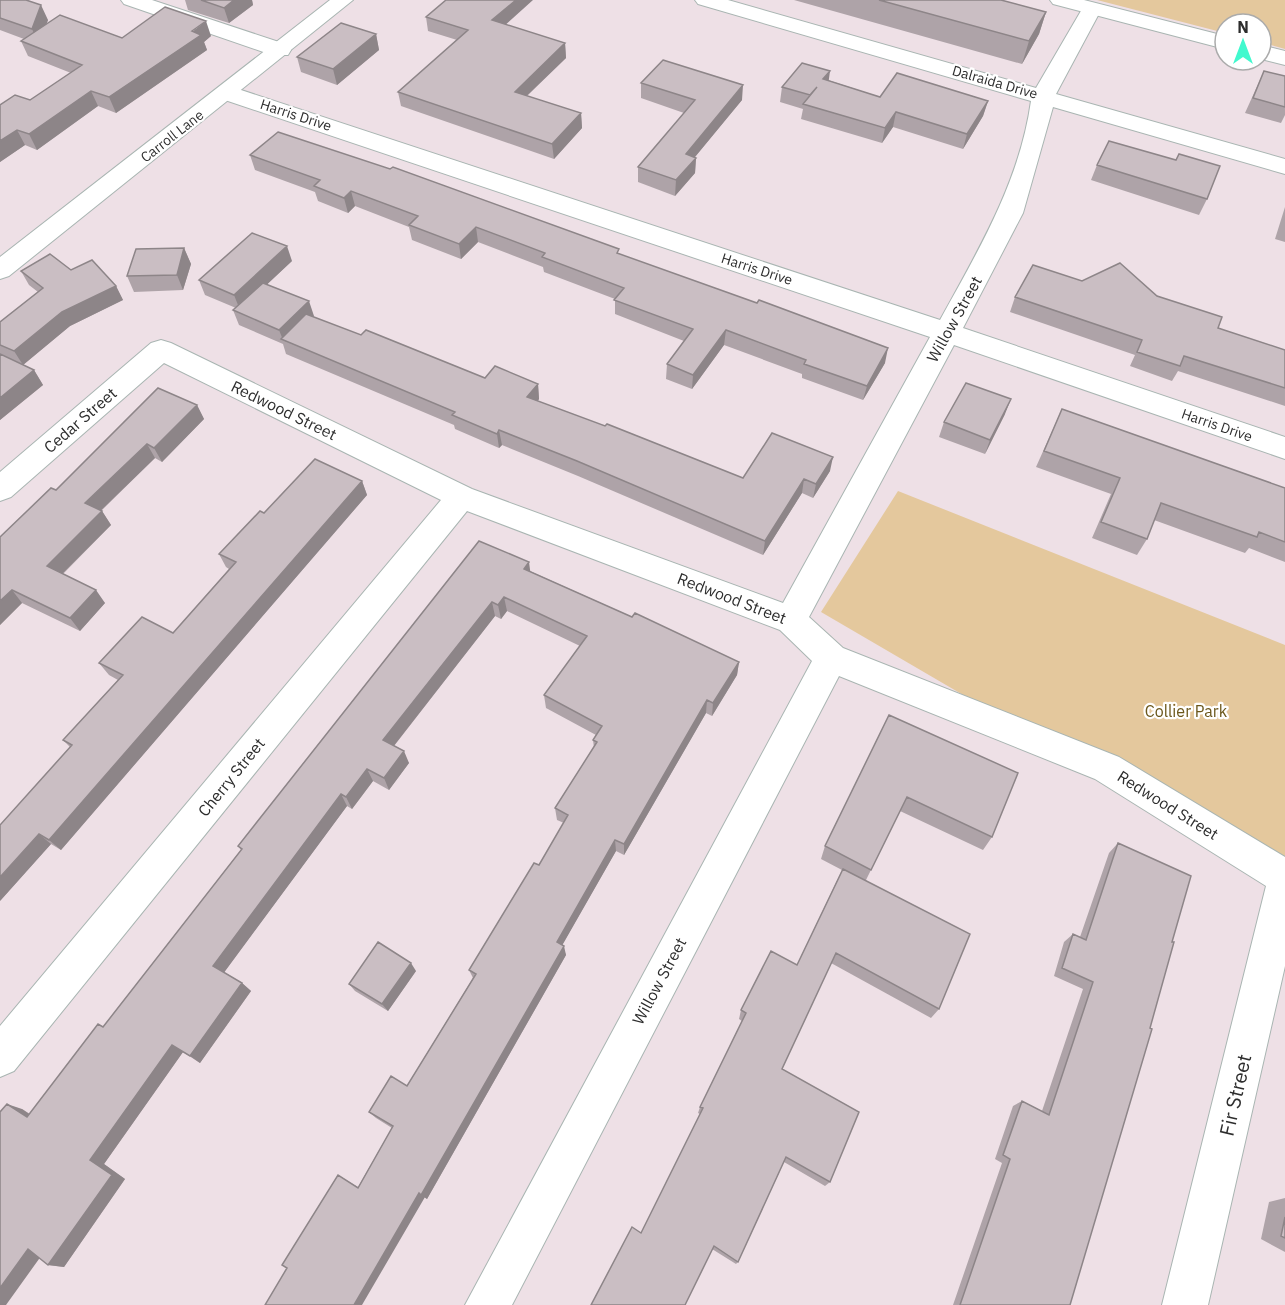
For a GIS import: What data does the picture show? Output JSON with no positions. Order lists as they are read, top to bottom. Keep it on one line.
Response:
{"streets":{"street":["Dalraida Drive","Harris Drive","Carroll Lane","Willow Street","Redwood Street","Cedar Street","Cherry Street","Fir Street"]},"crossings":[["Dalraida Drive","Willow Street"],["Harris Drive","Carroll Lane"],["Harris Drive","Willow Street"],["Willow Street","Redwood Street"],["Redwood Street","Cedar Street"],["Redwood Street","Cherry Street"]],"parks":["Collier Park"],"north":"top"}
